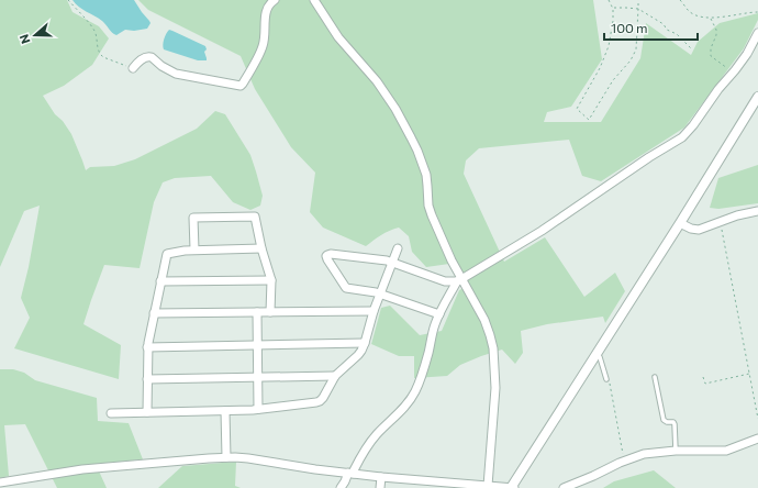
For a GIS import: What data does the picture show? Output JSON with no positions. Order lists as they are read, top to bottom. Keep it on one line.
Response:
{"scale_bar":"100 m","north":"left"}
